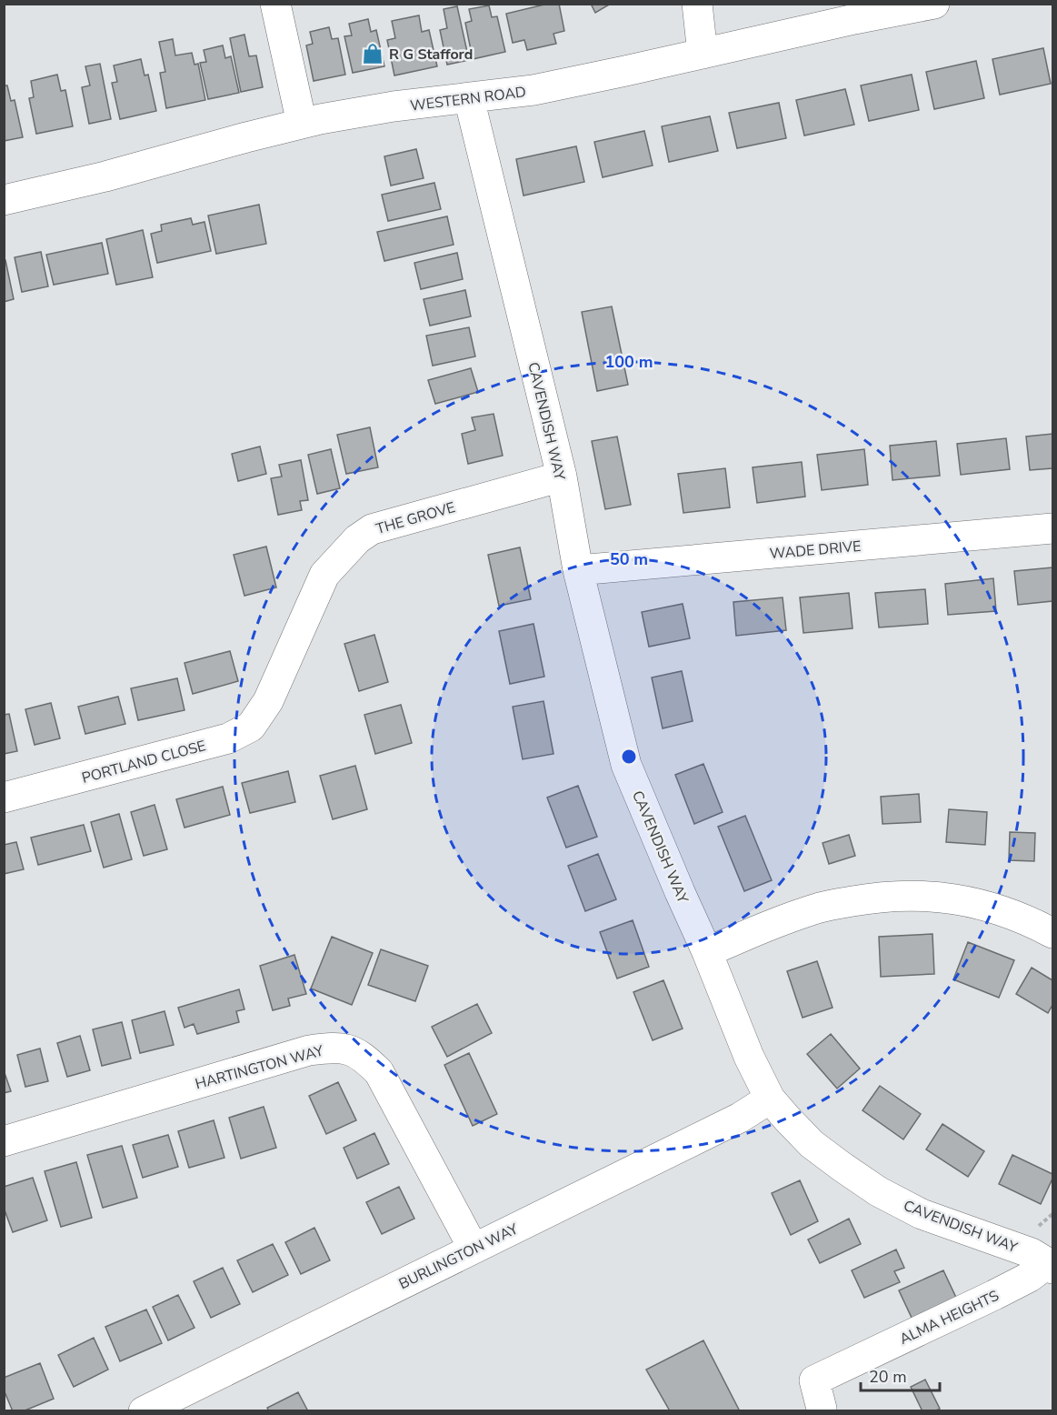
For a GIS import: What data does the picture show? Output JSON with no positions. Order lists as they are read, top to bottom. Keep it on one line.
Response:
{"streets":{"street":["WESTERN ROAD","CAVENDISH WAY","THE GROVE","WADE DRIVE","PORTLAND CLOSE","HARTINGTON WAY","BURLINGTON WAY","ALMA HEIGHTS"]},"crossings":[["WESTERN ROAD","CAVENDISH WAY"],["CAVENDISH WAY","THE GROVE"],["CAVENDISH WAY","WADE DRIVE"],["CAVENDISH WAY","BURLINGTON WAY"],["CAVENDISH WAY","ALMA HEIGHTS"],["THE GROVE","PORTLAND CLOSE"],["HARTINGTON WAY","BURLINGTON WAY"]],"places":{"shop":["R G Stafford"]},"scale_bar":"20 m","rings":["100 m","50 m"]}
